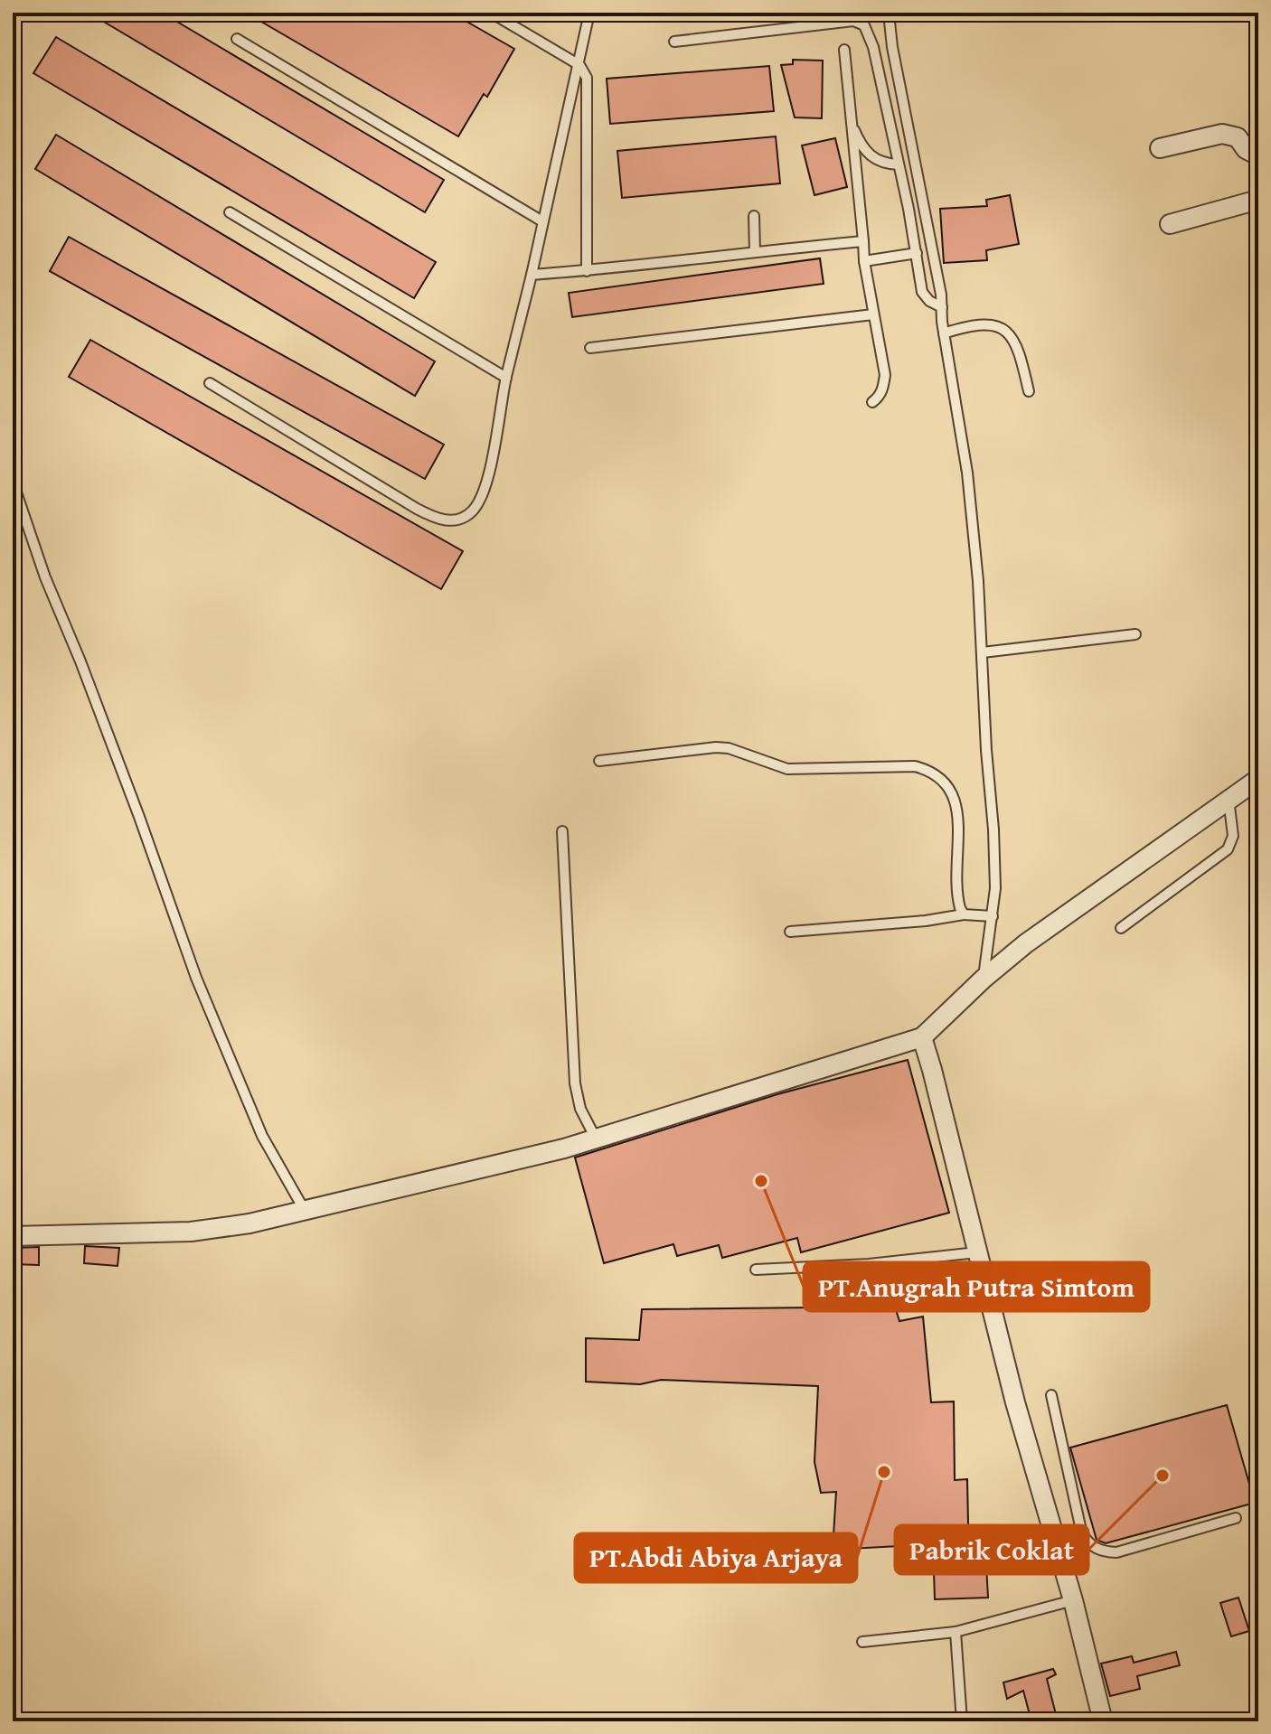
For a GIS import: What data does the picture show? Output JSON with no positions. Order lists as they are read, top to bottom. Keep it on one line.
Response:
{"places":["PT.Anugrah Putra Simtom","PT.Abdi Abiya Arjaya","Pabrik Coklat"]}
